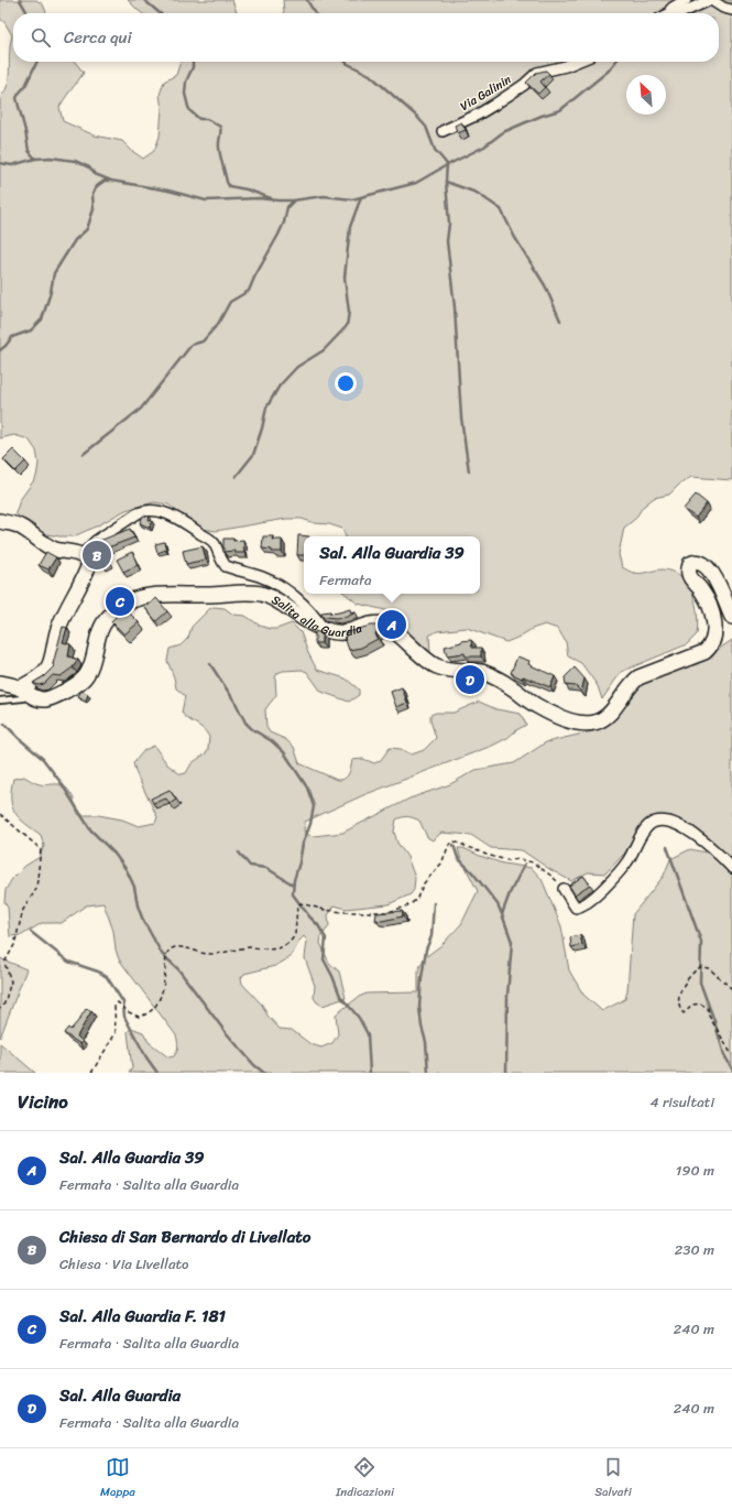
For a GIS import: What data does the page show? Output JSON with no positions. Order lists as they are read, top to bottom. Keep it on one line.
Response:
{"streets":{"main road":["Salita alla Guardia"],"street":["Via Galinin"]},"north":"top left","page":{"search":"Cerca qui","popup":["Sal. Alla Guardia 39","Fermata"],"pins":["B","C","A","D"],"heading":["Vicino","4 risultati"],"list":[{"mark":"A","name":"Sal. Alla Guardia 39","note":"Fermata · Salita alla Guardia","value":"190 m"},{"mark":"B","name":"Chiesa di San Bernardo di Livellato","note":"Chiesa · Via Livellato","value":"230 m"},{"mark":"C","name":"Sal. Alla Guardia F. 181","note":"Fermata · Salita alla Guardia","value":"240 m"},{"mark":"D","name":"Sal. Alla Guardia","note":"Fermata · Salita alla Guardia","value":"240 m"}],"nav":["Mappa","Indicazioni","Salvati"]}}
